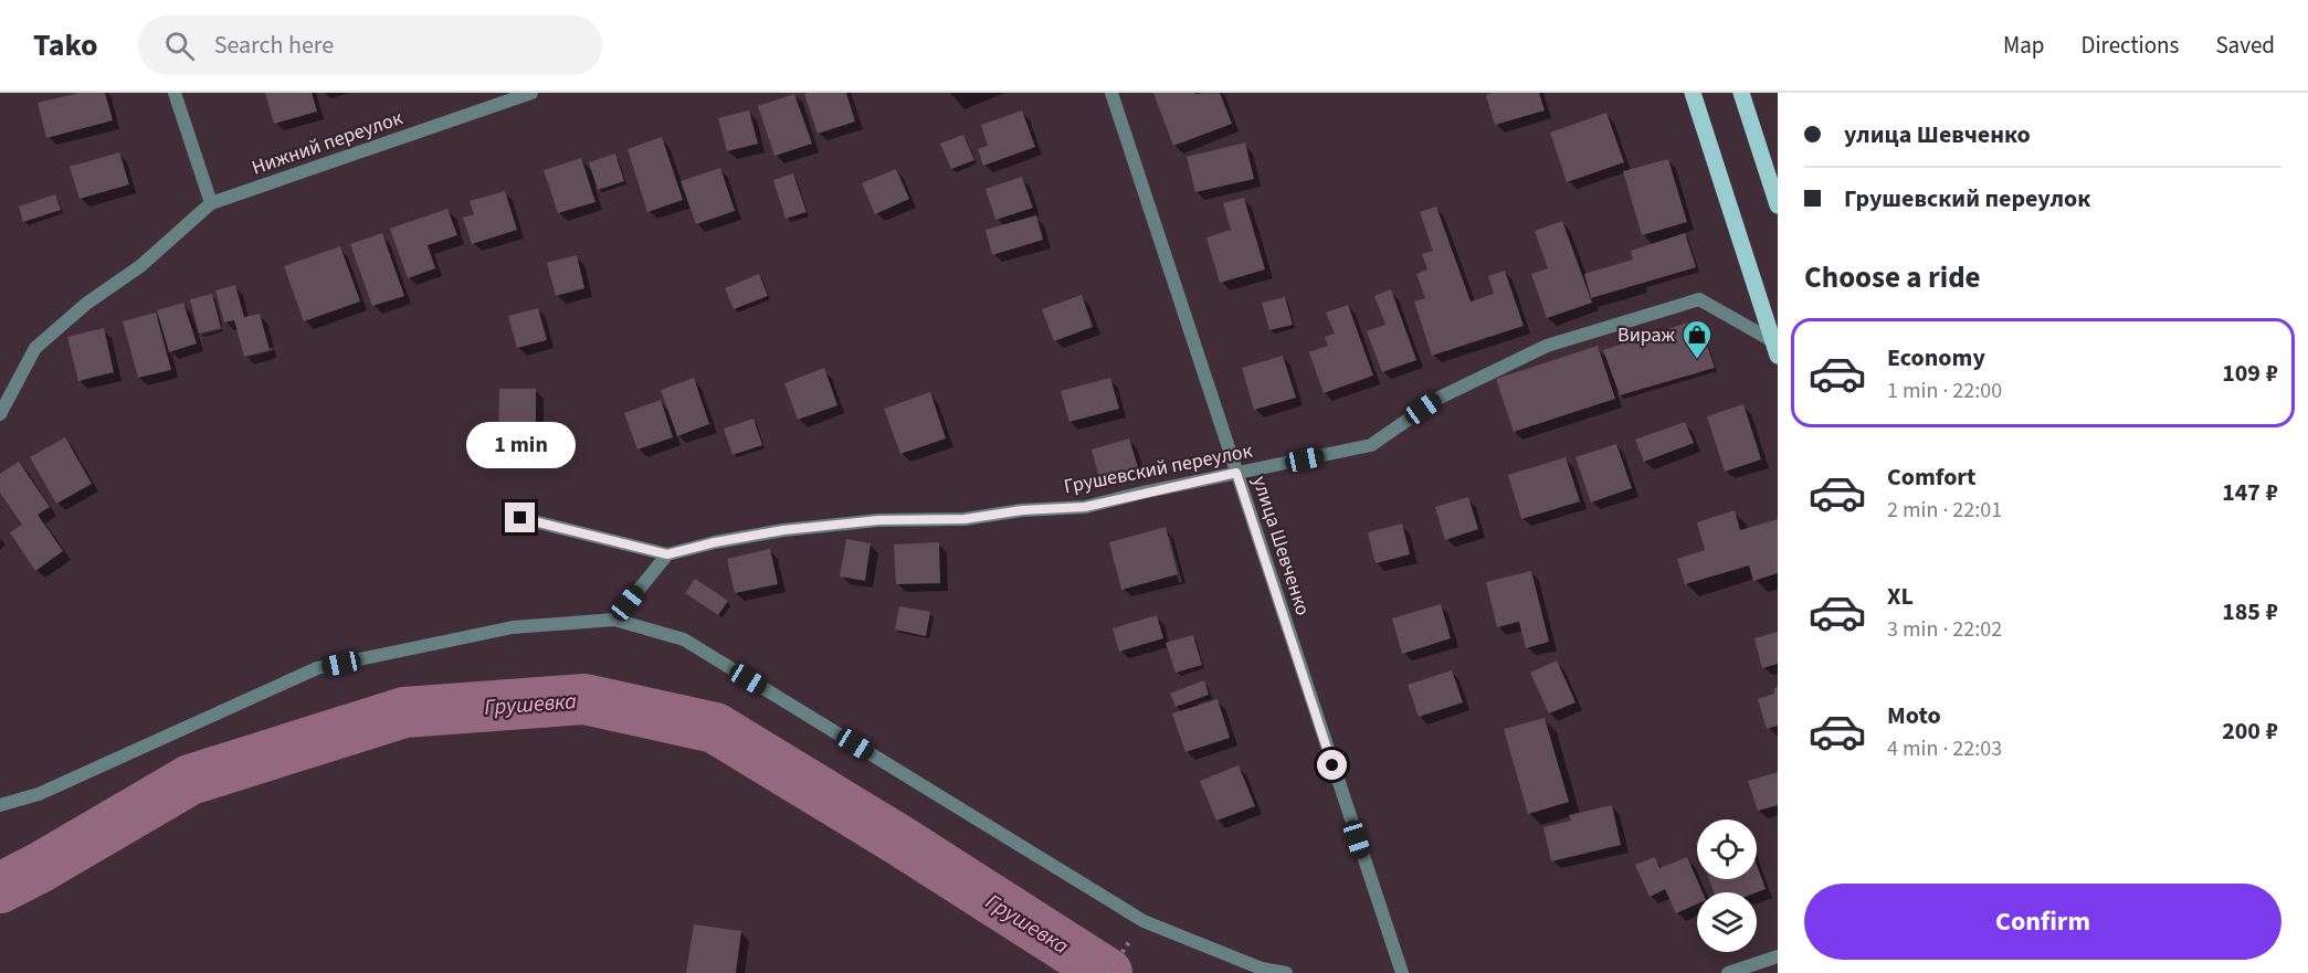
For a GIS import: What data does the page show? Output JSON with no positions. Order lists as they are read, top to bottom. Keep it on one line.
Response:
{"streets":{"street":["Нижний переулок","Грушевский переулок","улица Шевченко"]},"crossings":[["Грушевский переулок","улица Шевченко"]],"water":["Грушевка"],"places":{"shop":["Вираж"]},"page":{"header":"Tako","search":"Search here","nav":["Map","Directions","Saved"],"banner":["улица Шевченко","Грушевский переулок"],"heading":"Choose a ride","list":[{"name":"Economy","note":"1 min · 22:00","value":"109 ₽"},{"name":"Comfort","note":"2 min · 22:01","value":"147 ₽"},{"name":"XL","note":"3 min · 22:02","value":"185 ₽"},{"name":"Moto","note":"4 min · 22:03","value":"200 ₽"}],"bubble":"1 min","buttons":"Confirm"}}
